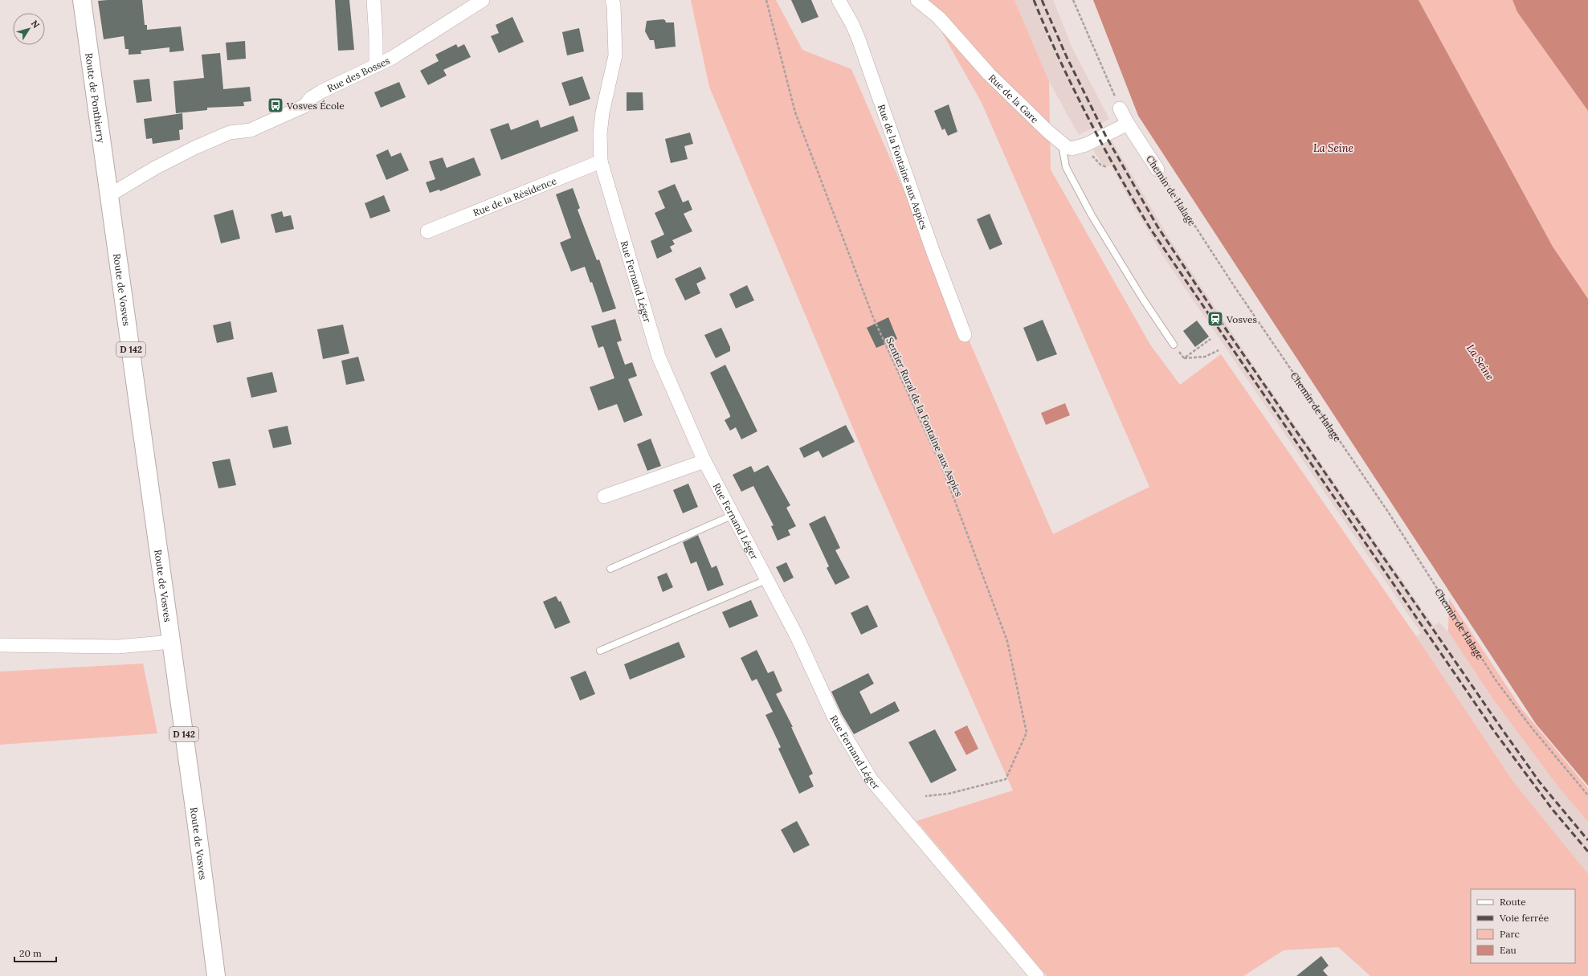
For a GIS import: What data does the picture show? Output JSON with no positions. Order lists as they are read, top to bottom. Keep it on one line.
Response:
{"streets":{"main road":["Route de Ponthierry","Route de Vosves","D 142"],"street":["Rue des Bosses","Rue de la Gare","Rue de la Fontaine aux Aspics","Chemin de Halage","Rue de la Résidence","Rue Fernand Léger"],"path":["Sentier Rural de la Fontaine aux Aspics"]},"crossings":[["Rue des Bosses","Route de Ponthierry"],["Rue des Bosses","Route de Vosves"],["Route de Ponthierry","Route de Vosves"],["Rue de la Résidence","Rue Fernand Léger"]],"water":["La Seine"],"places":{"bus stop":["Vosves École"],"station":["Vosves"]},"legend":["Route","Voie ferrée","Parc","Eau"],"scale_bar":"20 m","north":"top right"}
